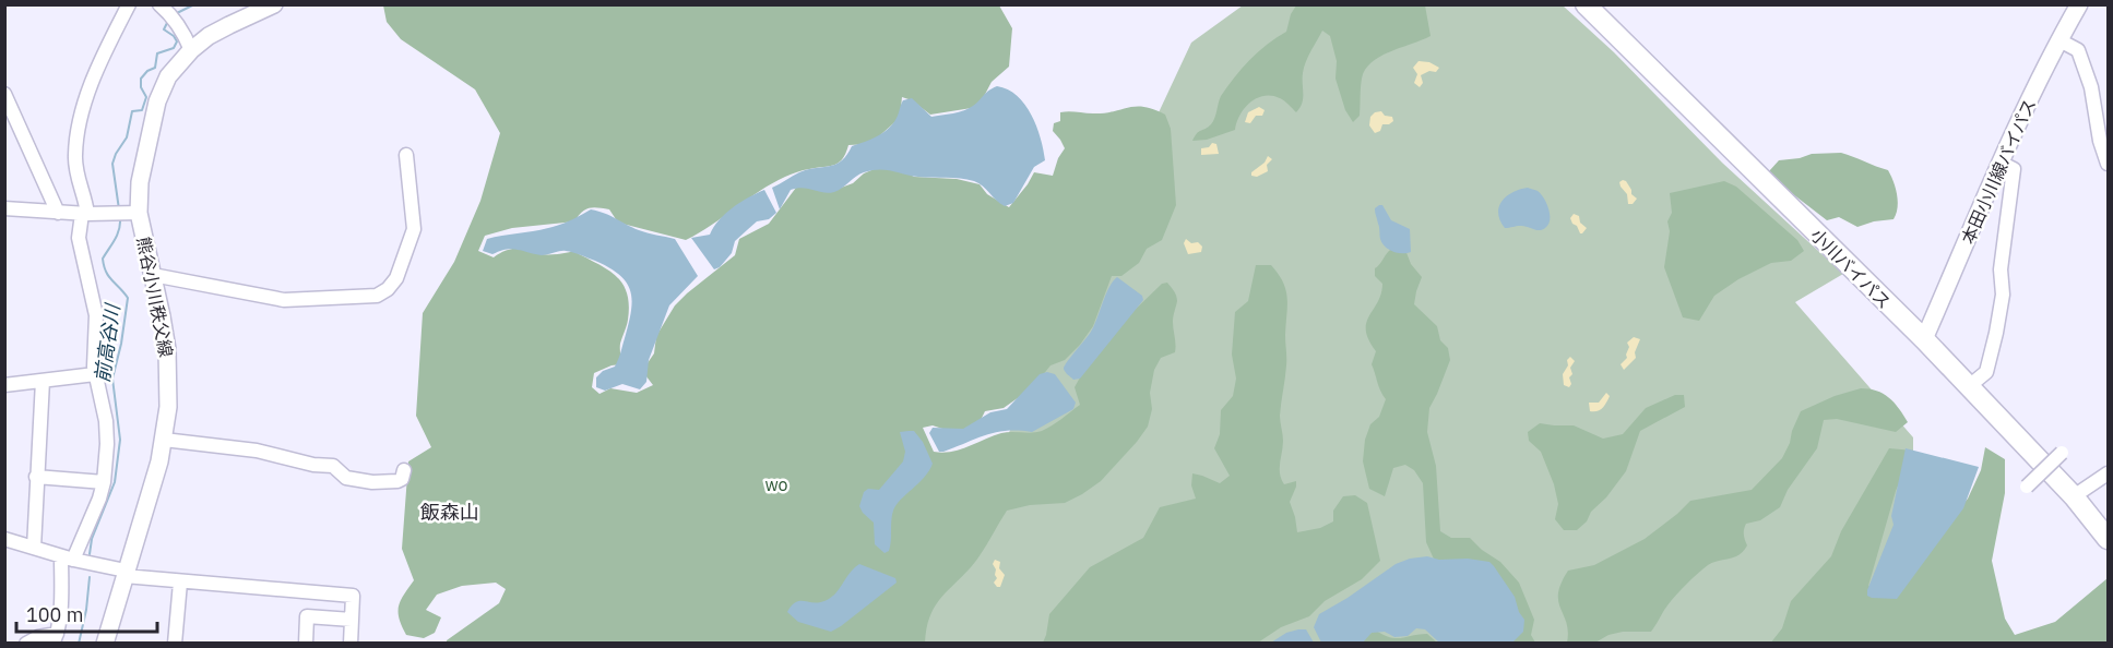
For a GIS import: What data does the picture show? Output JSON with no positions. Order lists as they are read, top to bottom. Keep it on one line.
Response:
{"streets":{"highway":["小川バイパス"],"main road":["本田小川線バイパス","熊谷小川秩父線"]},"crossings":[["本田小川線バイパス","小川バイパス"]],"districts":["飯森山"],"water":["前高谷川"],"parks":["wo"],"scale_bar":"100 m"}
